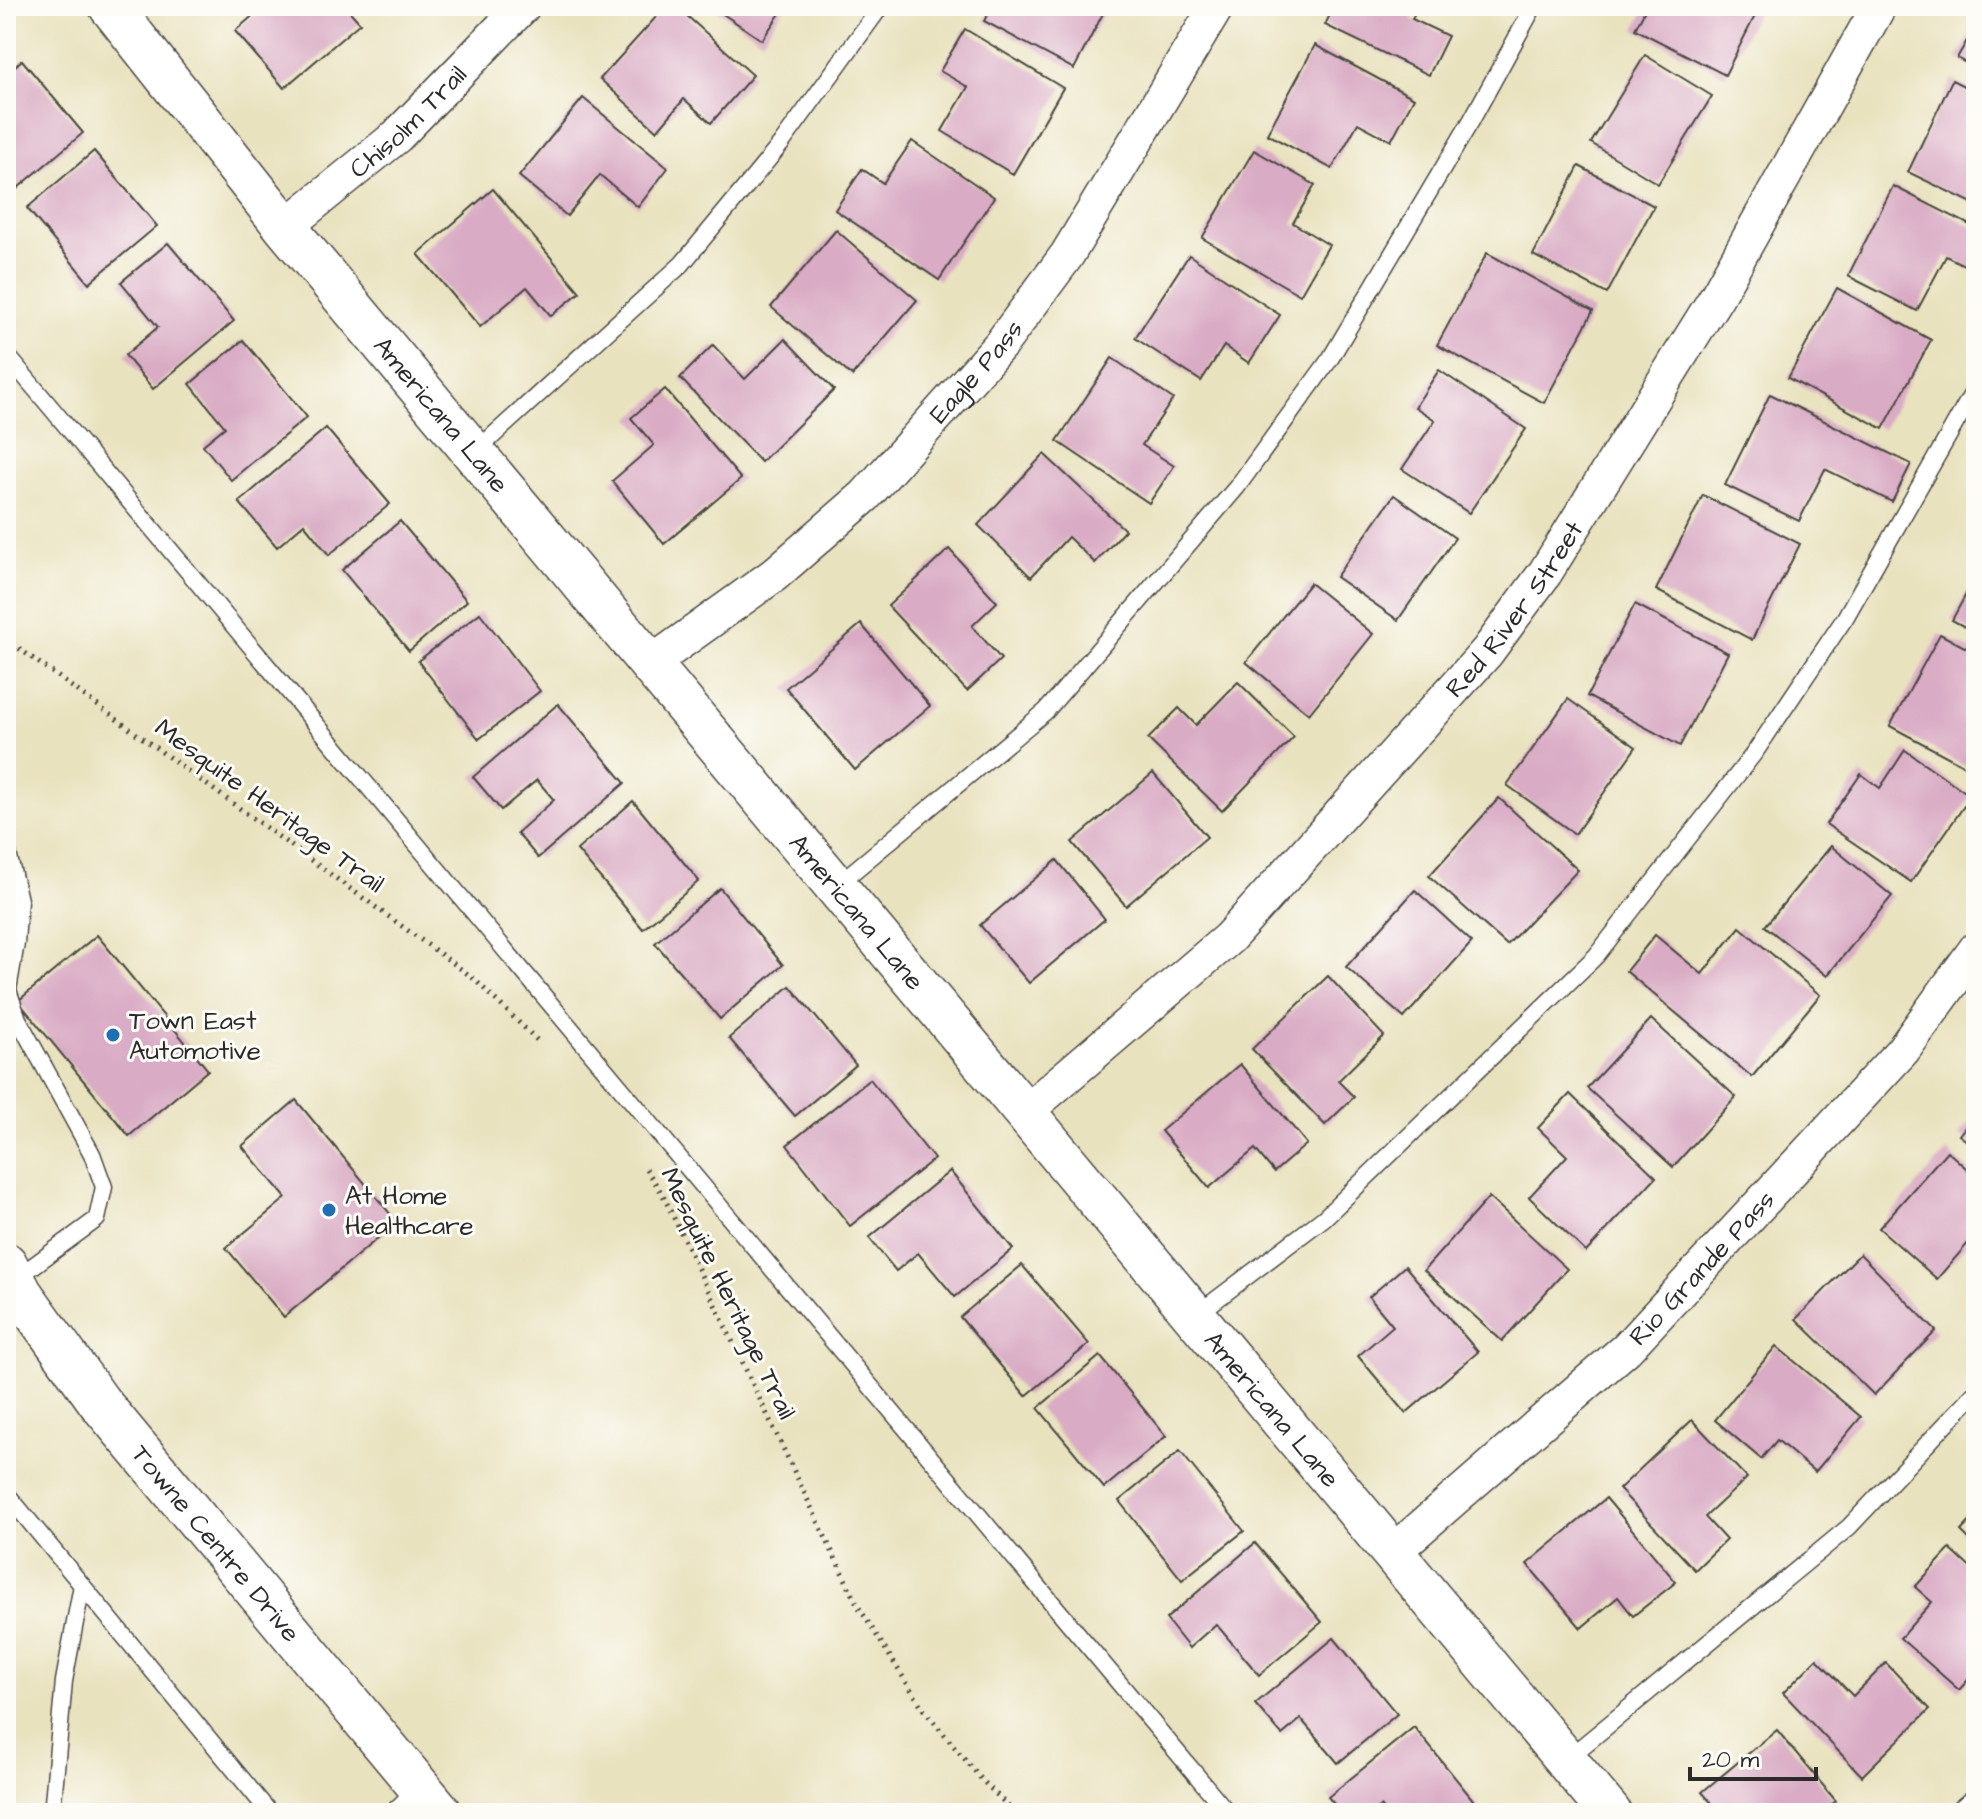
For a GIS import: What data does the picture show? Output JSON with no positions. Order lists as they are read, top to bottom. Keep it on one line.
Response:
{"streets":{"street":["Chisolm Trail","Eagle Pass","Americana Lane","Red River Street","Rio Grande Pass","Towne Centre Drive"],"path":["Mesquite Heritage Trail"]},"crossings":[["Chisolm Trail","Americana Lane"],["Eagle Pass","Americana Lane"],["Americana Lane","Red River Street"],["Americana Lane","Rio Grande Pass"]],"places":["Town East Automotive","At Home Healthcare"],"scale_bar":"20 m"}
